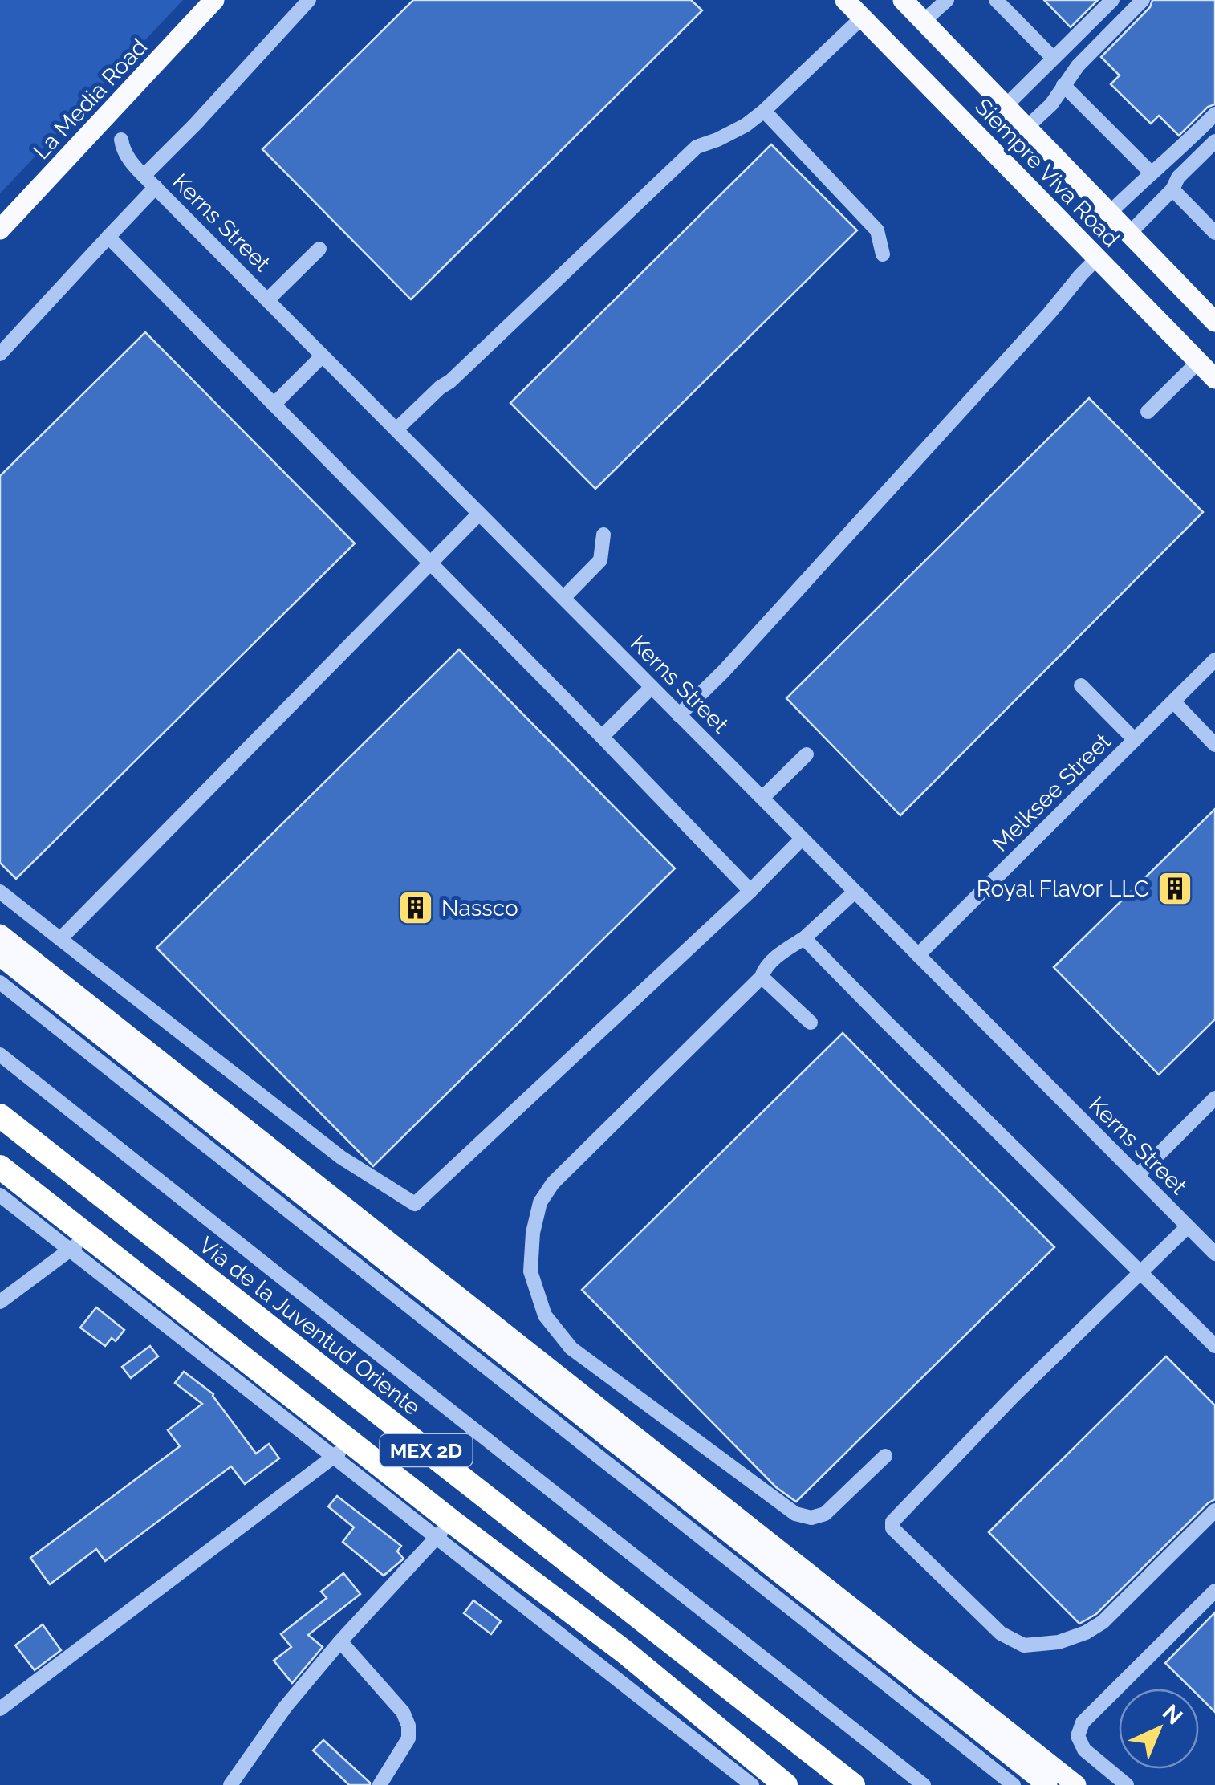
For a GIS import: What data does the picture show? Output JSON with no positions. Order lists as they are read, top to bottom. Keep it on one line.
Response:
{"streets":{"highway":["Vía de la Juventud Oriente","MEX 2D"],"main road":["La Media Road","Siempre Viva Road"],"street":["Kerns Street","Melksee Street"]},"crossings":[["Kerns Street","Melksee Street"]],"places":{"building":["Royal Flavor LLC","Nassco"]},"north":"top right"}
